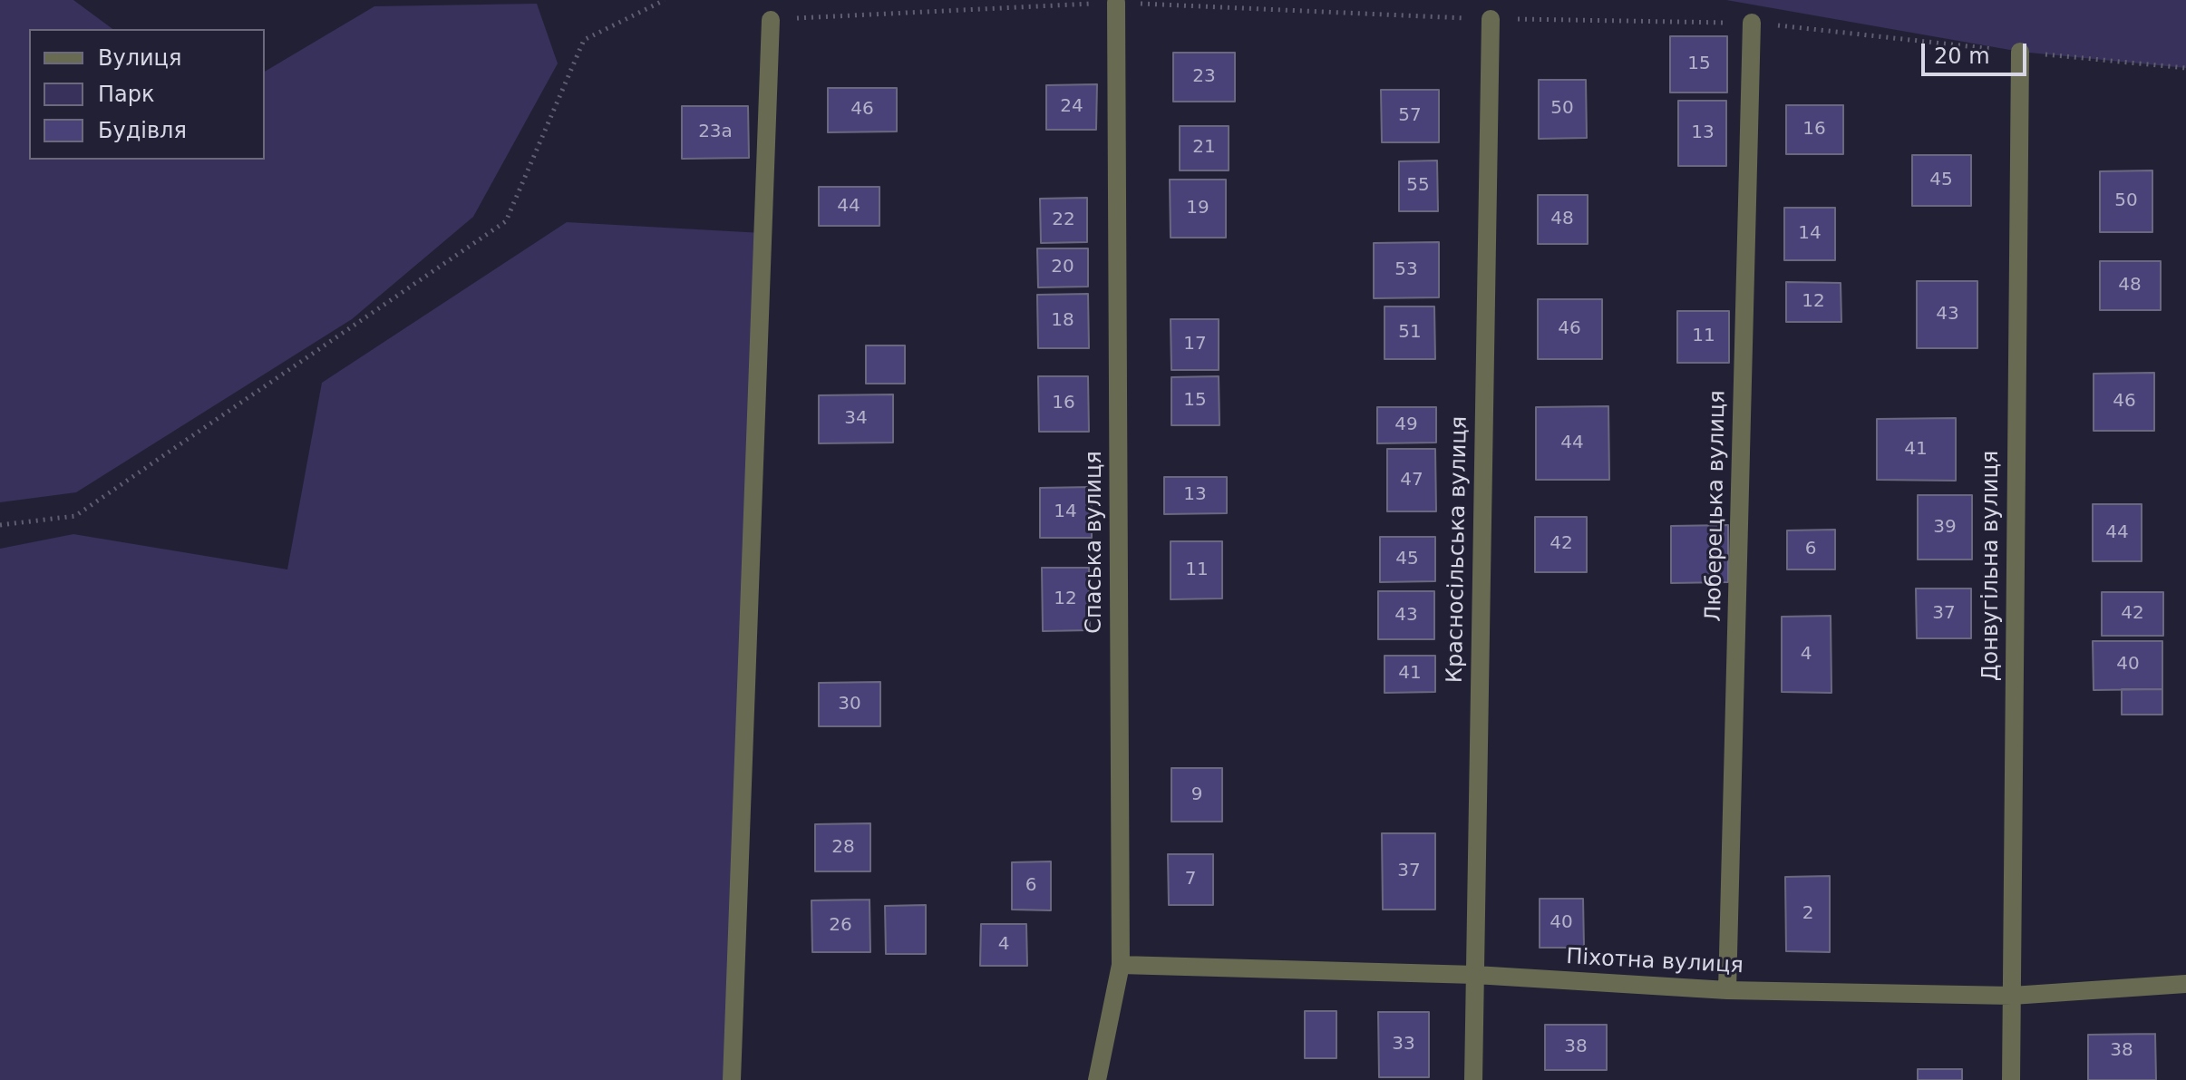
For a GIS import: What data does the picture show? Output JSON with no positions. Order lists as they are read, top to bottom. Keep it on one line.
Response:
{"streets":{"street":["Люберецька вулиця","Спаська вулиця","Красносільська вулиця","Донвугільна вулиця","Піхотна вулиця"]},"crossings":[["Люберецька вулиця","Піхотна вулиця"],["Спаська вулиця","Піхотна вулиця"],["Красносільська вулиця","Піхотна вулиця"],["Донвугільна вулиця","Піхотна вулиця"]],"house_numbers":["15","23","24","50","46","57","16","23а","13","21","45","55","50","44","19","48","22","14","20","53","48","12","43","18","46","51","11","17","15","46","16","34","49","44","41","47","13","14","39","44","42","6","45","11","12","37","42","43","4","40","41","30","9","28","37","7","6","2","40","26","4","33","38","38"],"legend":["Вулиця","Парк","Будівля"],"scale_bar":"20 m"}
